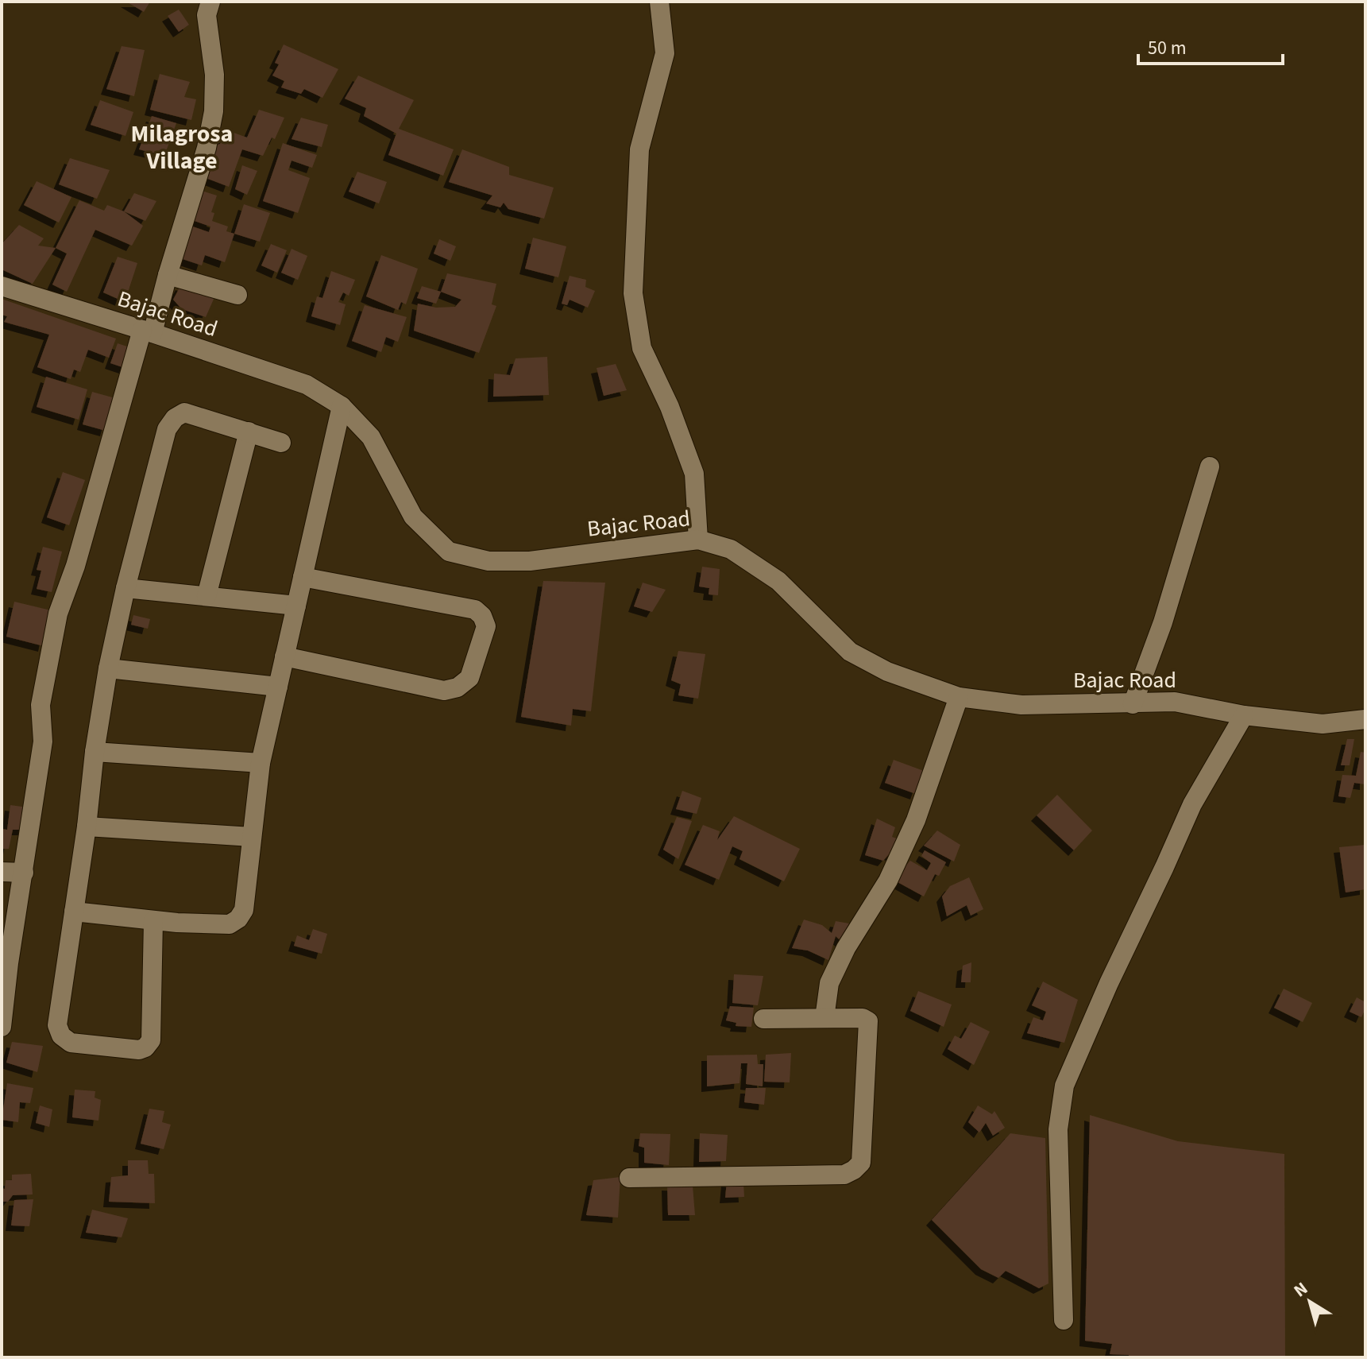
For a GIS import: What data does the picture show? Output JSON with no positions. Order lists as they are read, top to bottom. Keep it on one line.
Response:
{"streets":{"street":["Bajac Road"]},"districts":["Milagrosa Village"],"scale_bar":"50 m","north":"top left"}
